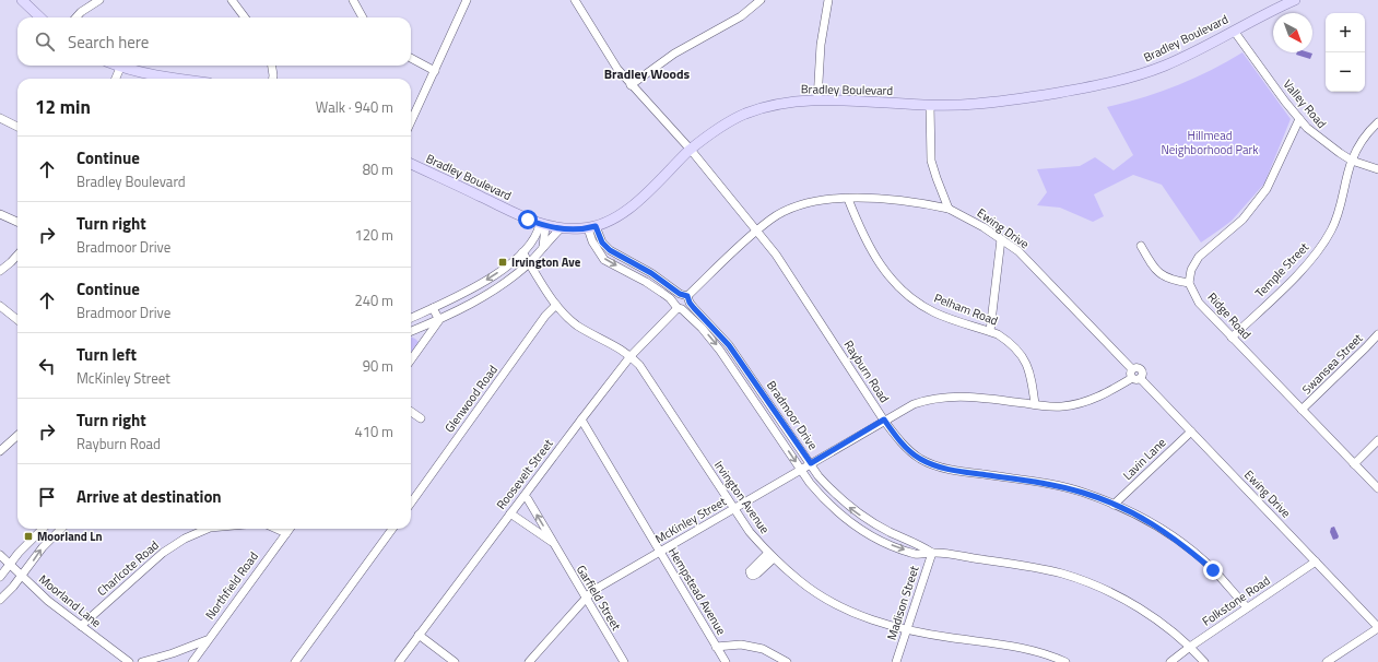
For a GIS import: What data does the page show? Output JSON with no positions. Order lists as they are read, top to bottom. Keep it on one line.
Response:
{"streets":{"main road":["Bradley Boulevard"],"street":["Valley Road","Ewing Drive","Temple Street","Pelham Road","Ridge Road","Swansea Street","Rayburn Road","Glenwood Road","Bradmoor Drive","Lavin Lane","Roosevelt Street","Irvington Avenue","McKinley Street","Charlcote Road","Northfield Road","Hempstead Avenue","Garfield Street","Moorland Lane","Folkstone Road","Madison Street"]},"crossings":[["Bradley Boulevard","Valley Road"],["Bradley Boulevard","Rayburn Road"],["Bradley Boulevard","Bradmoor Drive"],["Valley Road","Temple Street"],["Ewing Drive","Lavin Lane"],["Ewing Drive","McKinley Street"],["Ewing Drive","Folkstone Road"],["Temple Street","Ridge Road"],["Pelham Road","McKinley Street"],["Ridge Road","Swansea Street"],["Rayburn Road","Lavin Lane"],["Rayburn Road","McKinley Street"],["Rayburn Road","Folkstone Road"],["Glenwood Road","Irvington Avenue"],["Bradmoor Drive","Roosevelt Street"],["Bradmoor Drive","McKinley Street"],["Bradmoor Drive","Folkstone Road"],["Bradmoor Drive","Madison Street"],["Roosevelt Street","Irvington Avenue"],["Roosevelt Street","Hempstead Avenue"],["Roosevelt Street","Garfield Street"],["Irvington Avenue","McKinley Street"],["Irvington Avenue","Madison Street"],["McKinley Street","Hempstead Avenue"],["McKinley Street","Garfield Street"],["Charlcote Road","Moorland Lane"]],"districts":["Bradley Woods"],"parks":["Hillmead Neighborhood Park"],"places":{"transit":["Irvington Ave","Moorland Ln"]},"north":"bottom right","page":{"map_buttons":["+","−"],"search":"Search here","heading":["12 min","Walk · 940 m"],"list":[["Continue","Bradley Boulevard","80 m"],["Turn right","Bradmoor Drive","120 m"],["Continue","Bradmoor Drive","240 m"],["Turn left","McKinley Street","90 m"],["Turn right","Rayburn Road","410 m"],"Arrive at destination"]}}
